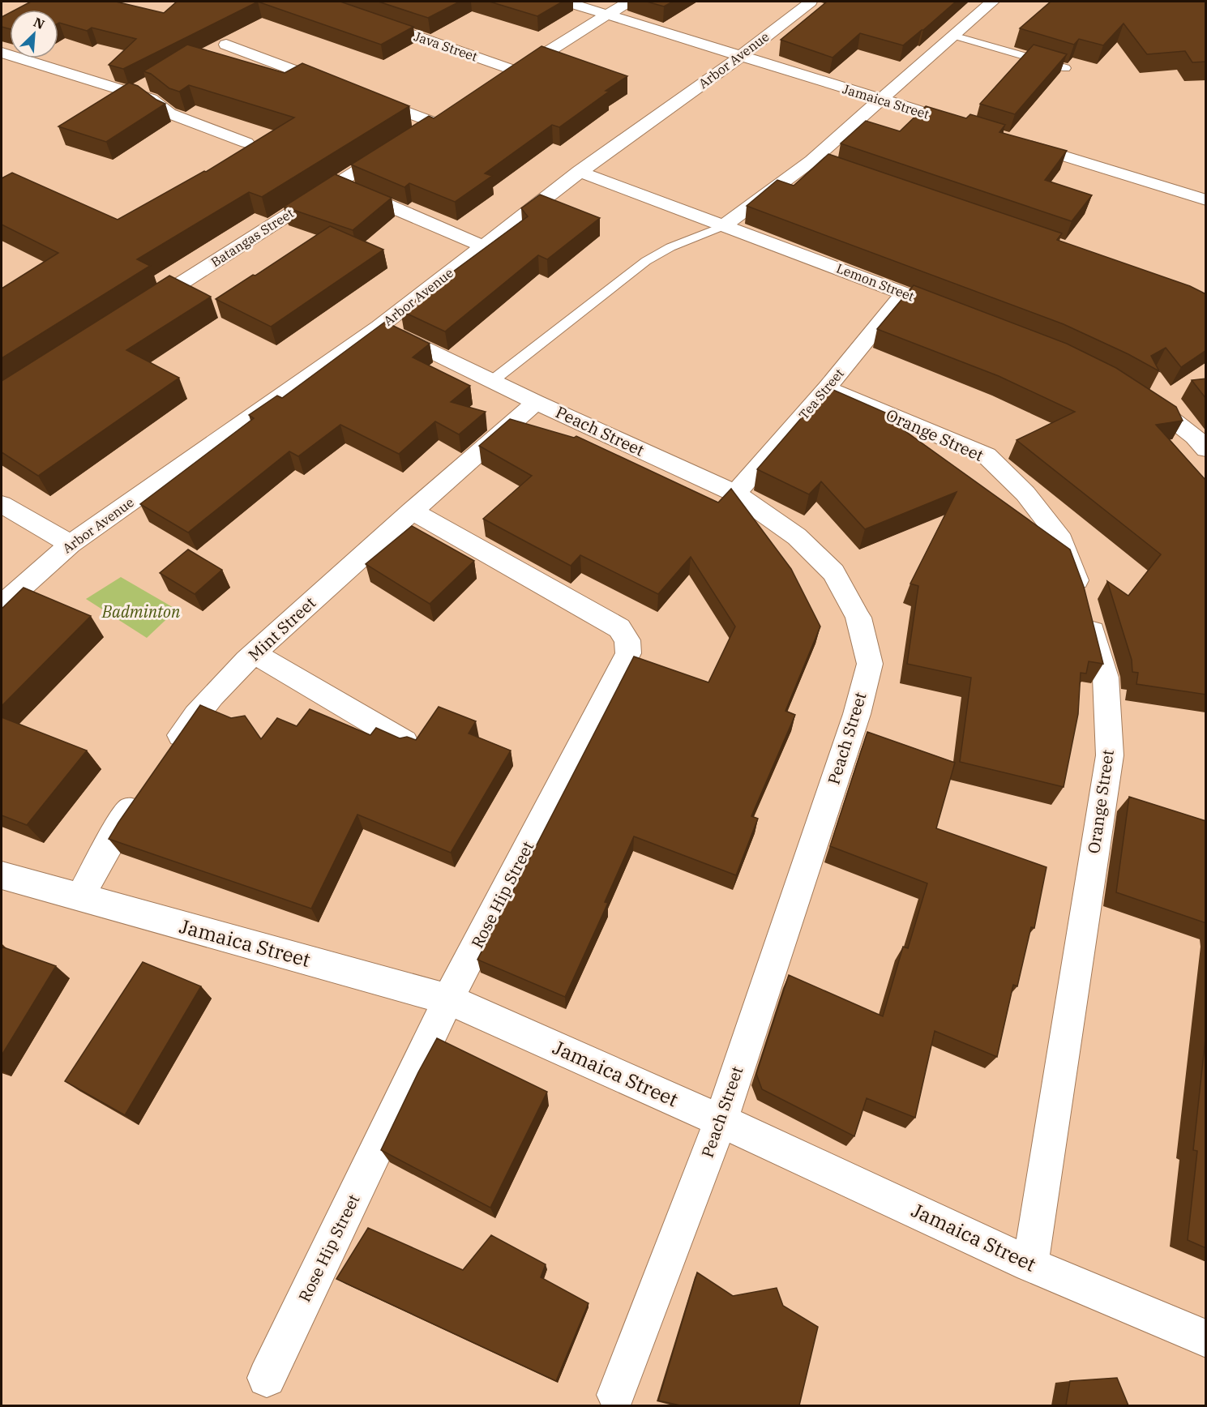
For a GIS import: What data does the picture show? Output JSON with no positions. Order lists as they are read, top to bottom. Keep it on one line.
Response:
{"streets":{"street":["Java Street","Arbor Avenue","Jamaica Street","Batangas Street","Lemon Street","Tea Street","Peach Street","Orange Street","Mint Street","Rose Hip Street"]},"crossings":[["Java Street","Jamaica Street"],["Arbor Avenue","Jamaica Street"],["Arbor Avenue","Lemon Street"],["Arbor Avenue","Peach Street"],["Jamaica Street","Peach Street"],["Jamaica Street","Orange Street"],["Jamaica Street","Rose Hip Street"],["Lemon Street","Tea Street"],["Tea Street","Peach Street"],["Tea Street","Orange Street"],["Peach Street","Mint Street"],["Mint Street","Rose Hip Street"]],"parks":["Badminton"],"north":"top right"}
